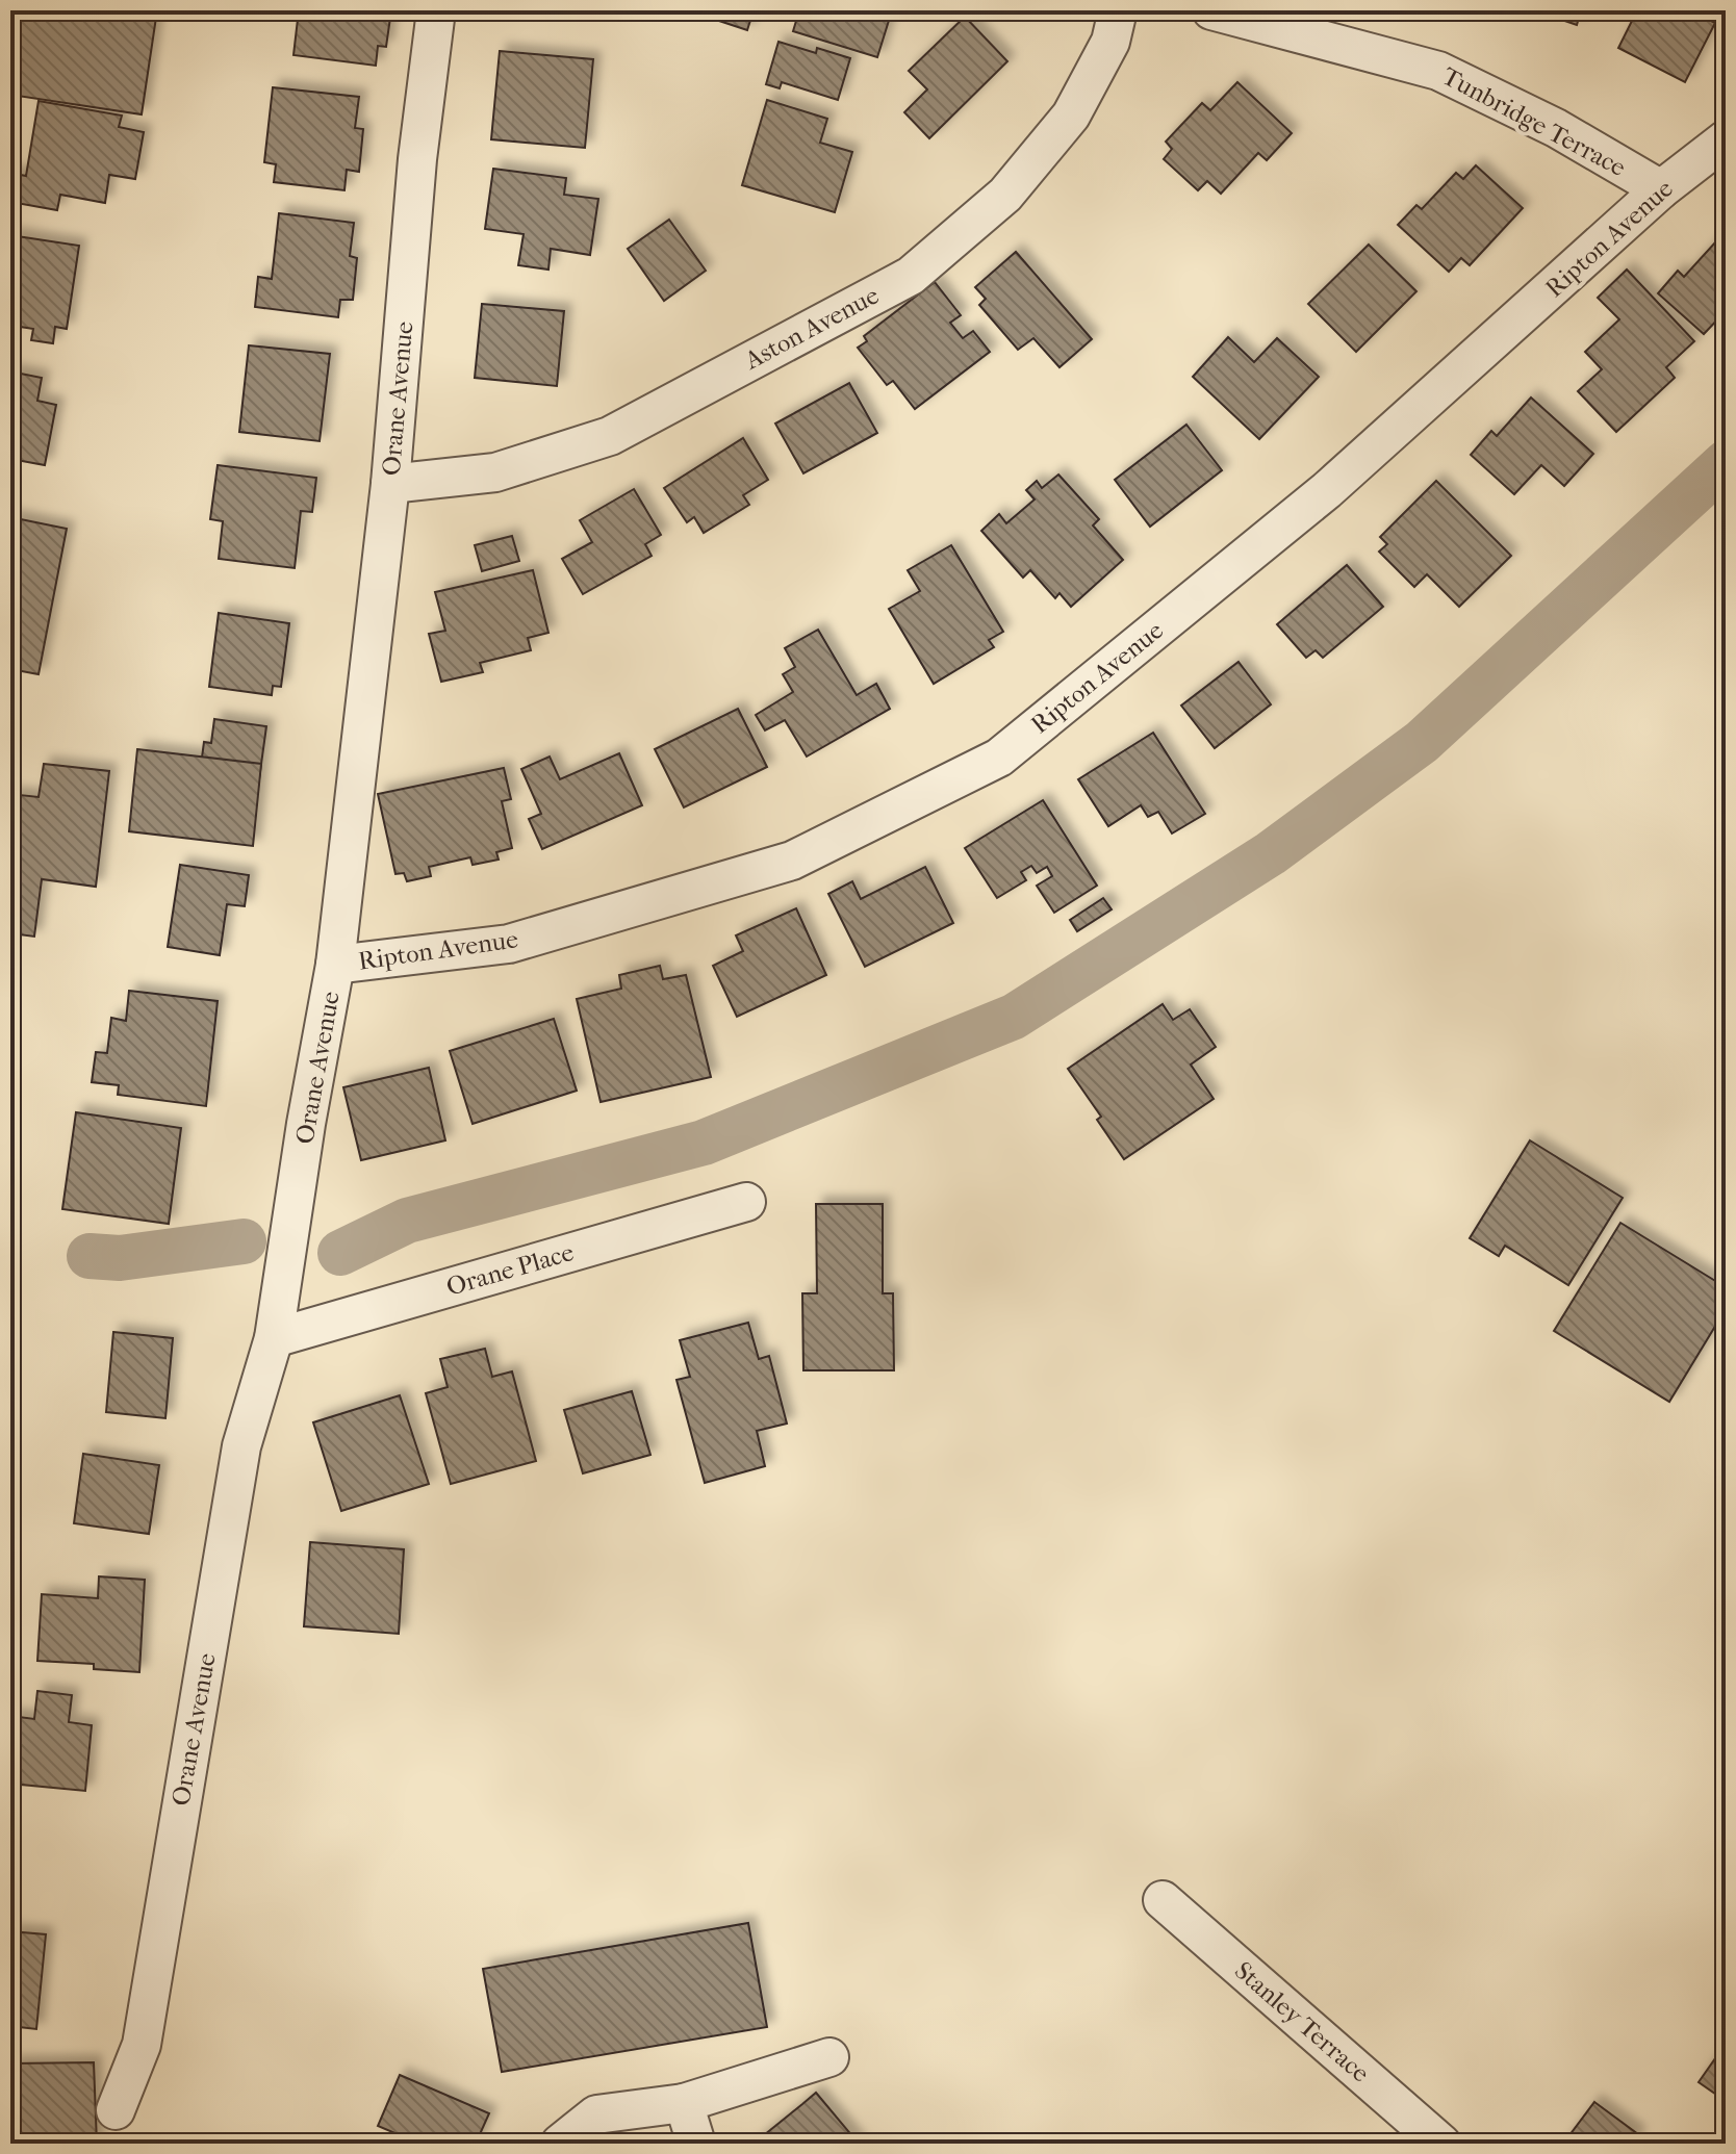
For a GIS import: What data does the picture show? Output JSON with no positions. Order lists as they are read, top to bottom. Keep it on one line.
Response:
{"streets":{"street":["Tunbridge Terrace","Ripton Avenue","Aston Avenue","Orane Avenue","Orane Place","Stanley Terrace"]},"crossings":[["Tunbridge Terrace","Ripton Avenue"],["Ripton Avenue","Orane Avenue"],["Aston Avenue","Orane Avenue"],["Orane Avenue","Orane Place"]]}
